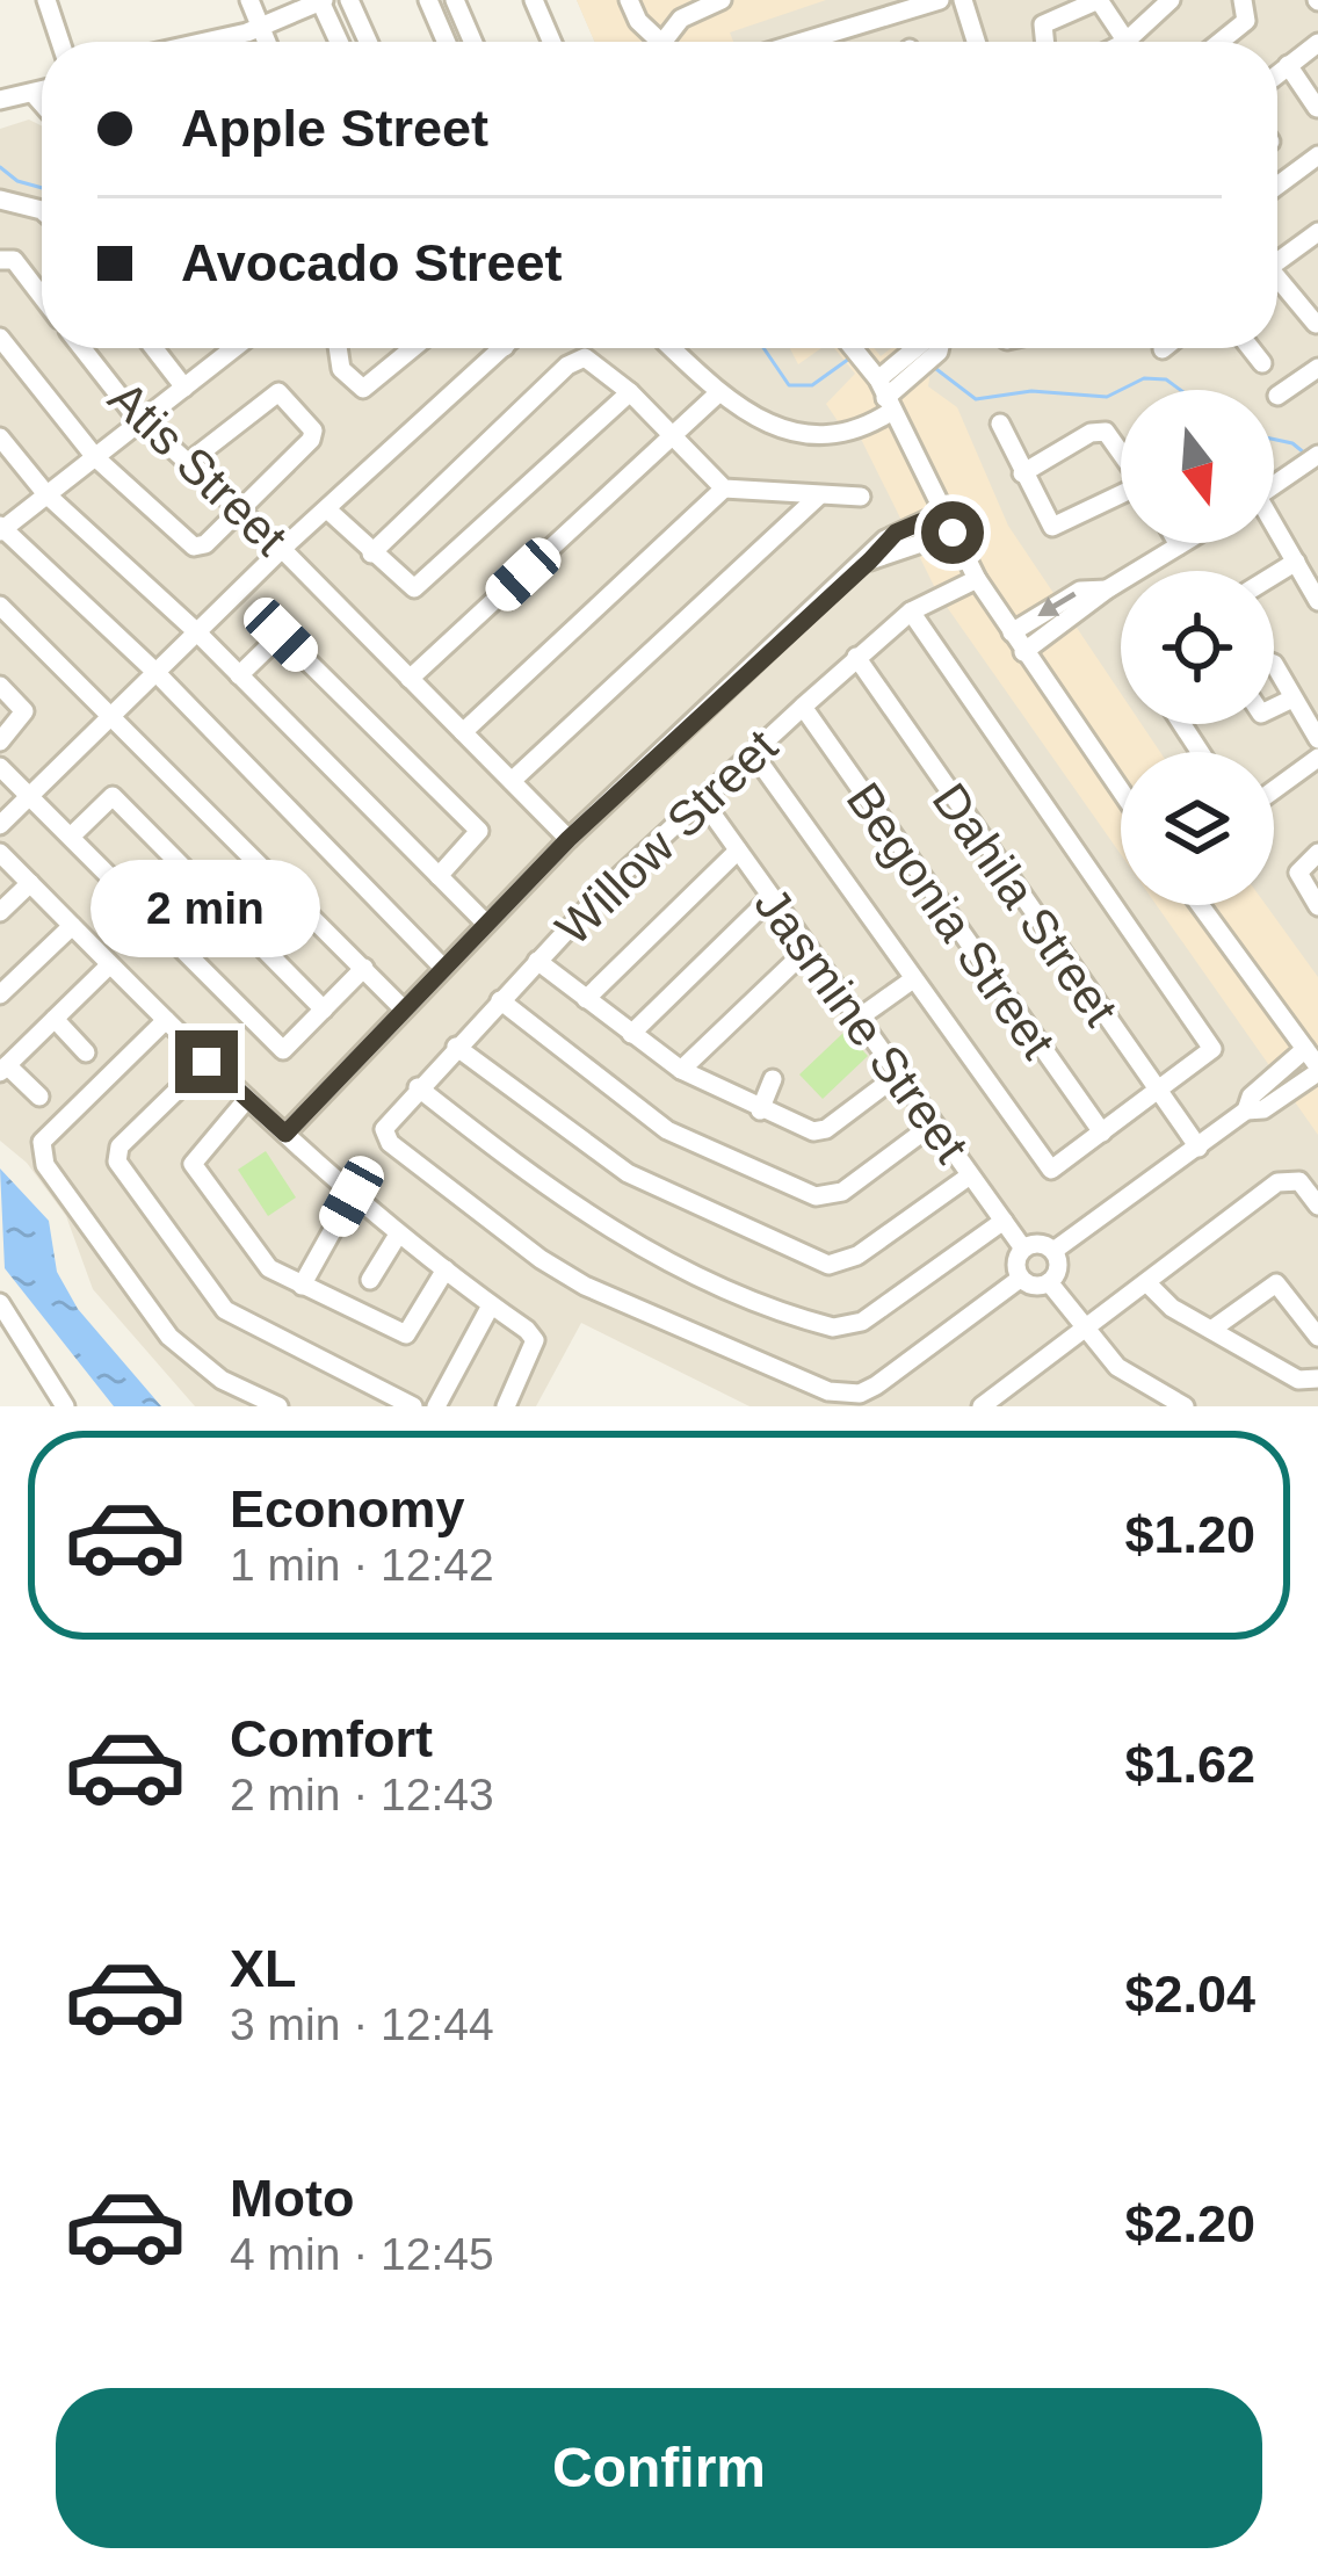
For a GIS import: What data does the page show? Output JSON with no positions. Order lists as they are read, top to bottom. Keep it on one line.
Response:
{"streets":{"street":["Atis Street","Willow Street","Dahila Street","Begonia Street","Jasmine Street"]},"crossings":[["Willow Street","Dahila Street"],["Willow Street","Begonia Street"],["Willow Street","Jasmine Street"]],"north":"bottom","page":{"banner":["Apple Street","Avocado Street"],"bubble":"2 min","list":[{"name":"Economy","note":"1 min · 12:42","value":"$1.20"},{"name":"Comfort","note":"2 min · 12:43","value":"$1.62"},{"name":"XL","note":"3 min · 12:44","value":"$2.04"},{"name":"Moto","note":"4 min · 12:45","value":"$2.20"}],"buttons":"Confirm"}}
